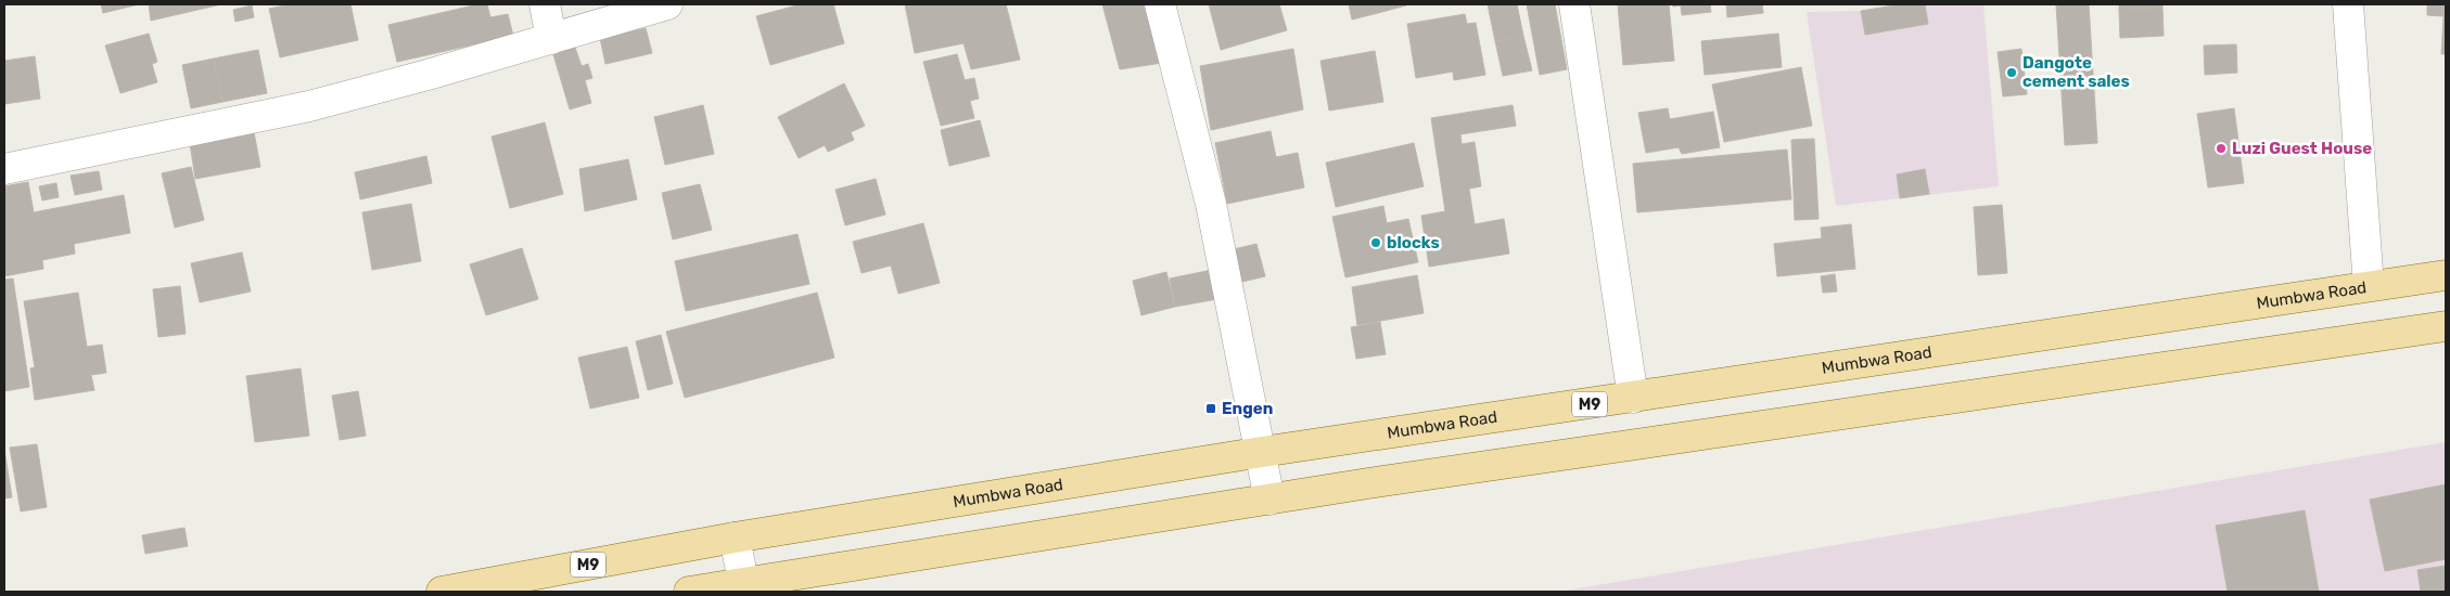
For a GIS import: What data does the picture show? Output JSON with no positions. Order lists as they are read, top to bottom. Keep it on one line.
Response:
{"streets":{"main road":["Mumbwa Road","M9"]},"places":{"other":["Dangote cement sales","Luzi Guest House","blocks"],"transit":["Engen"]}}
